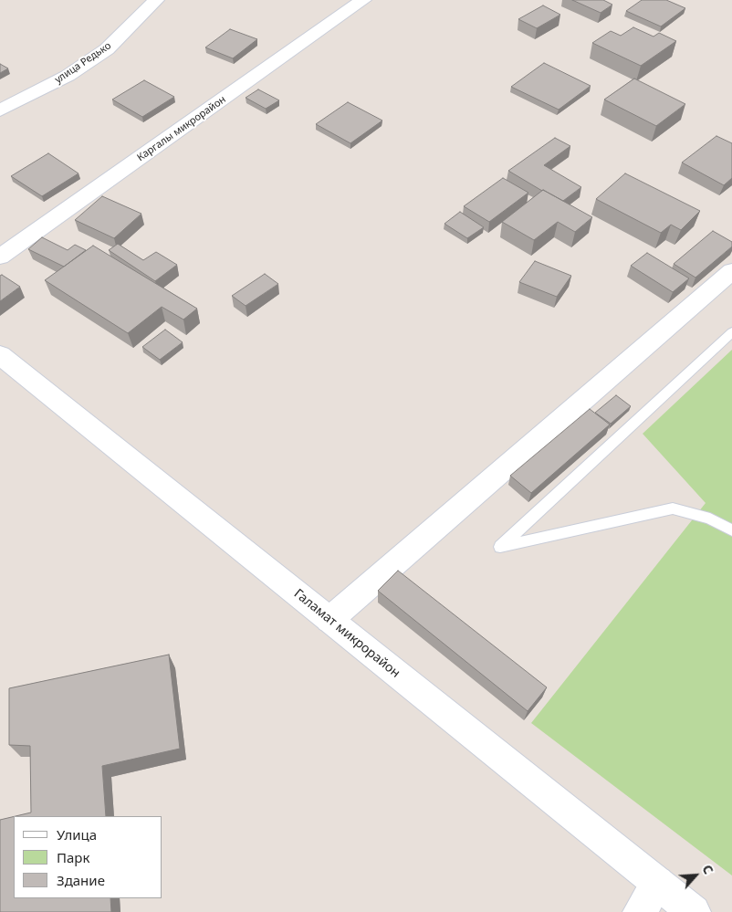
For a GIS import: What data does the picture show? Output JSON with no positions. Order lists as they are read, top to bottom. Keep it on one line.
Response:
{"streets":{"street":["улица Редько","Каргалы микрорайон","Галамат микрорайон"]},"legend":["Улица","Парк","Здание"],"north":"top right"}
